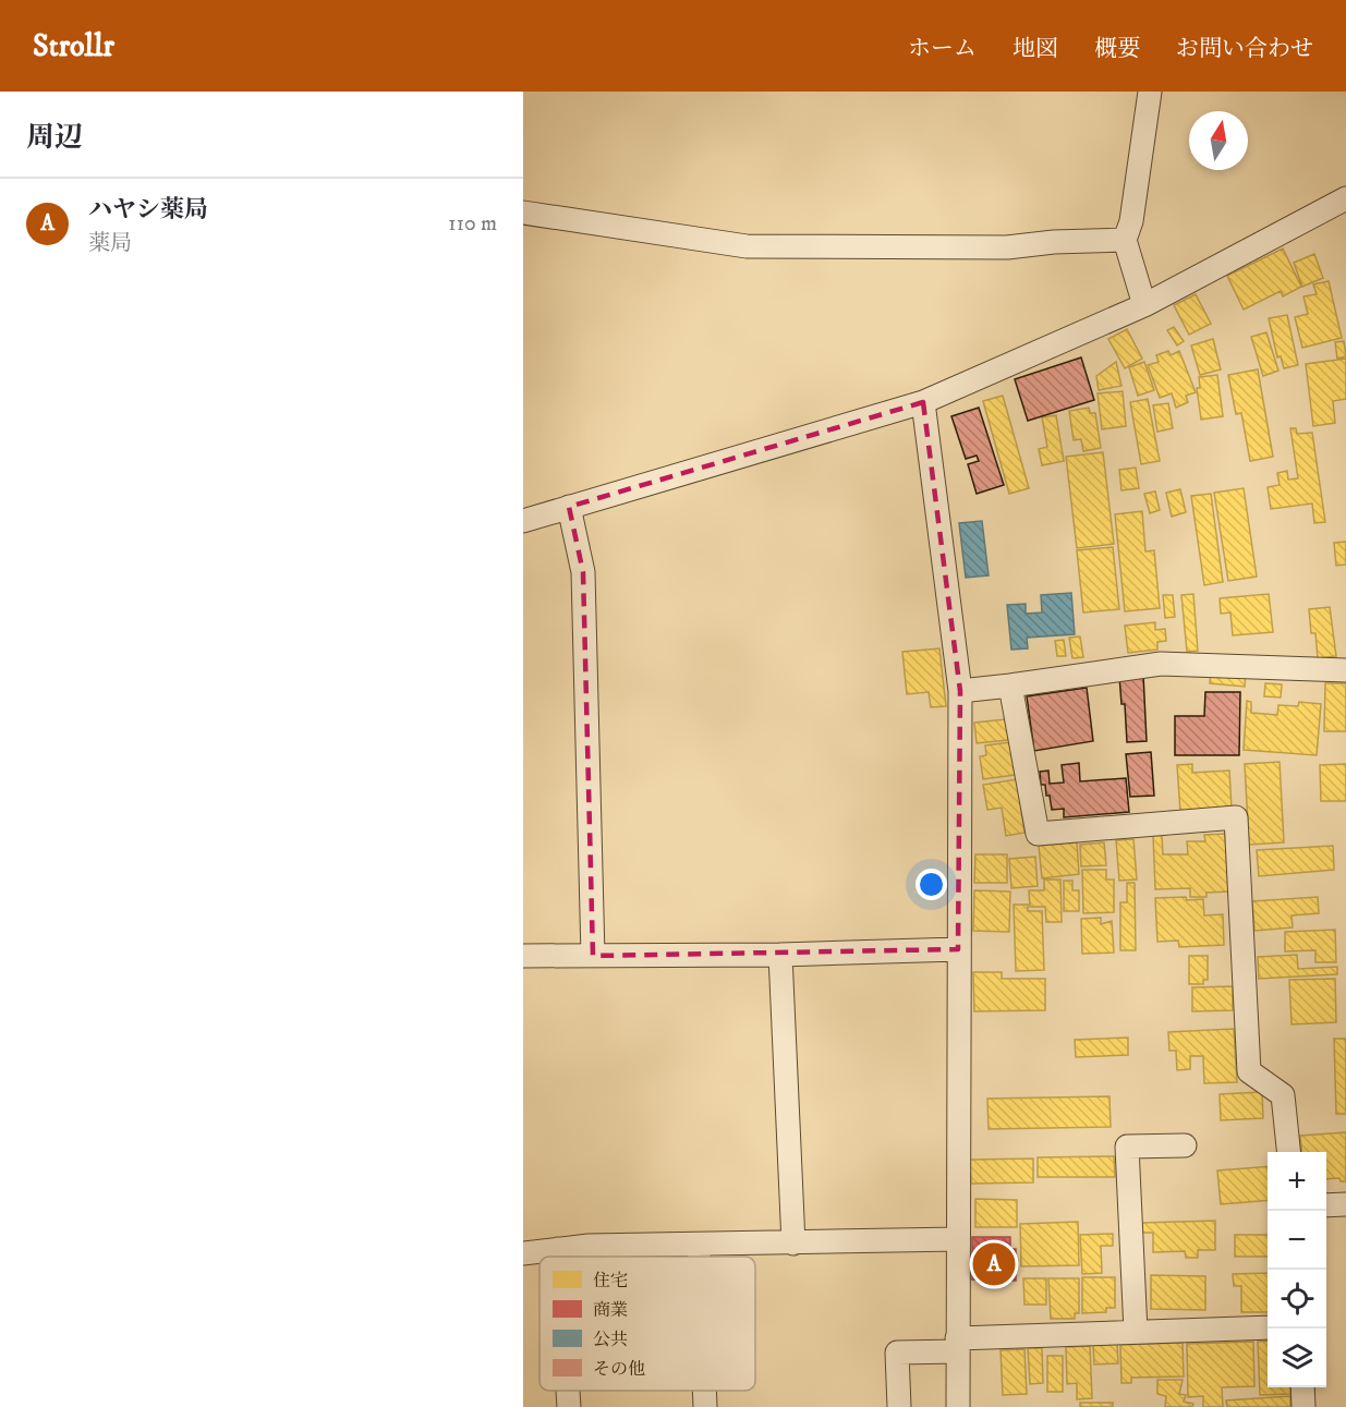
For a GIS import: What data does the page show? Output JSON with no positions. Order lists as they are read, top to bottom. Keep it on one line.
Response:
{"legend":["住宅","商業","公共","その他"],"north":"top","page":{"header":"Strollr","nav":["ホーム","地図","概要","お問い合わせ"],"heading":"周辺","list":[{"mark":"A","name":"ハヤシ薬局","note":"薬局","value":"110 m"}],"map_buttons":["+","−"],"pins":"A"}}
